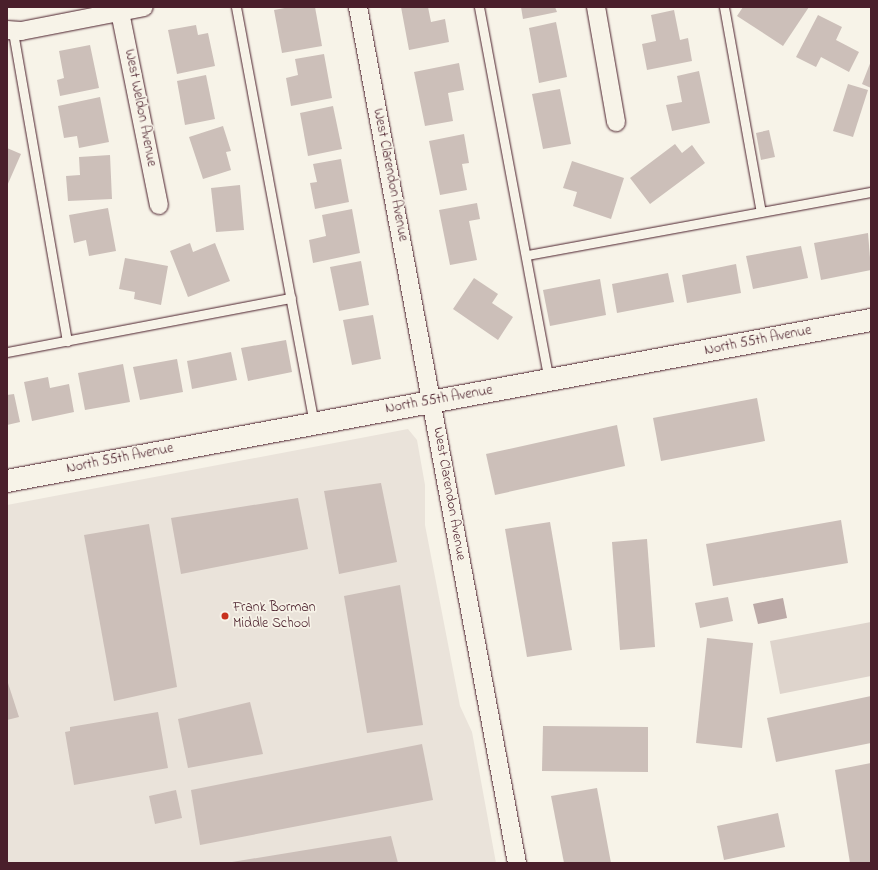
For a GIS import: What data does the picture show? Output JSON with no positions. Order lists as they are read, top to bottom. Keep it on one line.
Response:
{"streets":{"street":["West Weldon Avenue","West Clarendon Avenue","North 55th Avenue"]},"crossings":[["West Clarendon Avenue","North 55th Avenue"]],"places":["Frank Borman Middle School"]}
